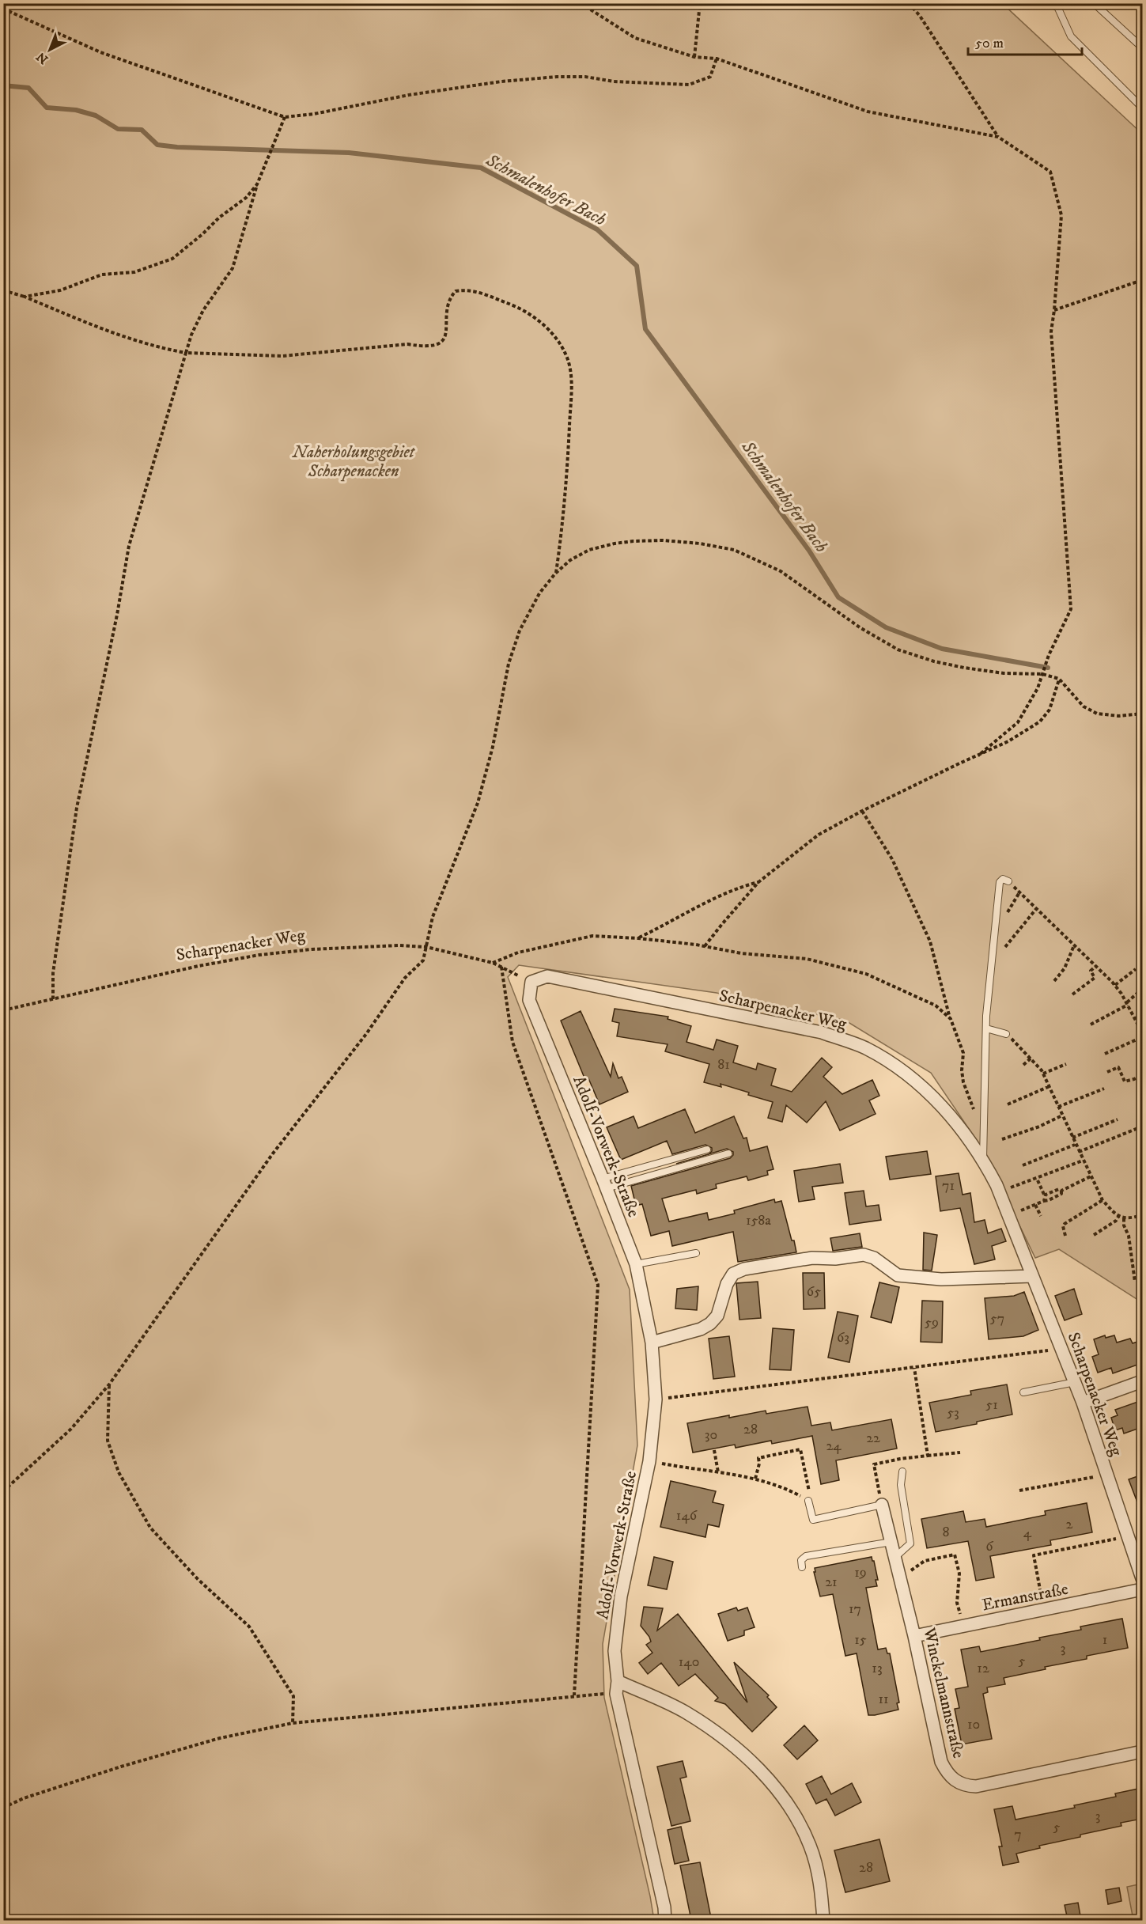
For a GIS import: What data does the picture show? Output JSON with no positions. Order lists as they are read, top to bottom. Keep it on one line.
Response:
{"streets":{"street":["Scharpenacker Weg","Adolf-Vorwerk-Straße","Ermanstraße","Winckelmannstraße"]},"crossings":[["Scharpenacker Weg","Adolf-Vorwerk-Straße"],["Ermanstraße","Winckelmannstraße"]],"water":["Schmalenhofer Bach"],"parks":["Naherholungsgebiet Scharpenacken"],"house_numbers":["81","71","158a","65","57","59","63","51","53","28","30","22","24","146","2","8","4","6","19","21","17","15","1","3","5","140","13","12","11","10","3","5","7","28"],"scale_bar":"50 m","north":"bottom left"}
